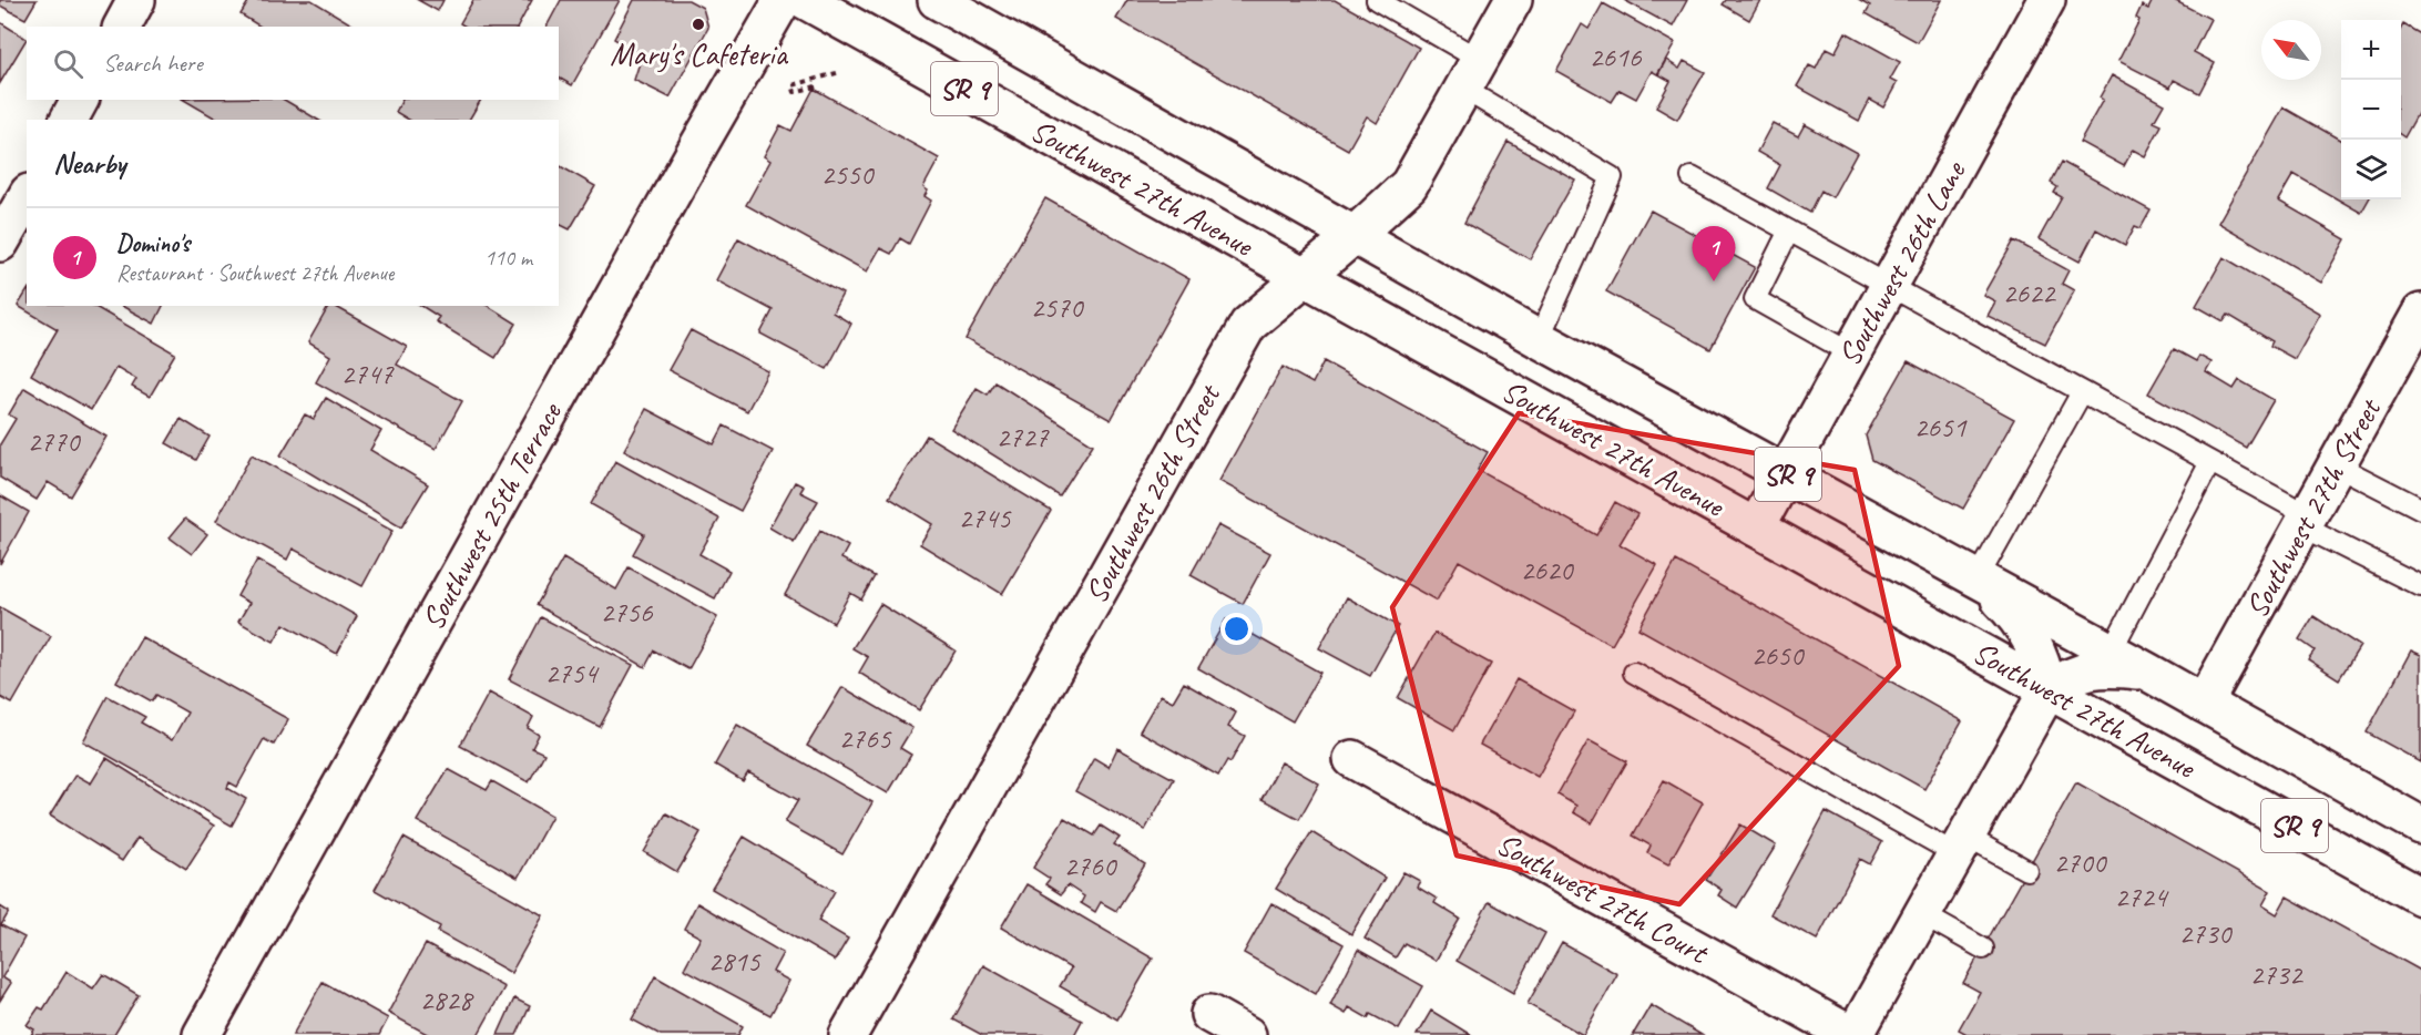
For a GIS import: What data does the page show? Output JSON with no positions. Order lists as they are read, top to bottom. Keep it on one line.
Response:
{"streets":{"main road":["SR 9","Southwest 27th Avenue","Southwest 26th Lane","Southwest 26th Street","Southwest 27th Street","Southwest 25th Terrace","Southwest 27th Court"]},"crossings":[["Southwest 27th Avenue","Southwest 26th Lane"],["Southwest 27th Avenue","Southwest 26th Street"],["Southwest 27th Avenue","Southwest 27th Street"]],"places":["Mary's Cafeteria"],"house_numbers":["2616","2550","2622","2570","2747","2651","2727","2770","2745","2620","2756","2650","2754","2765","2700","2760","2724","2730","2815","2732","2828"],"north":"top left","page":{"map_buttons":["+","−"],"search":"Search here","heading":"Nearby","list":[{"mark":"1","name":"Domino's","note":"Restaurant · Southwest 27th Avenue","value":"110 m"}],"pins":"1"}}
